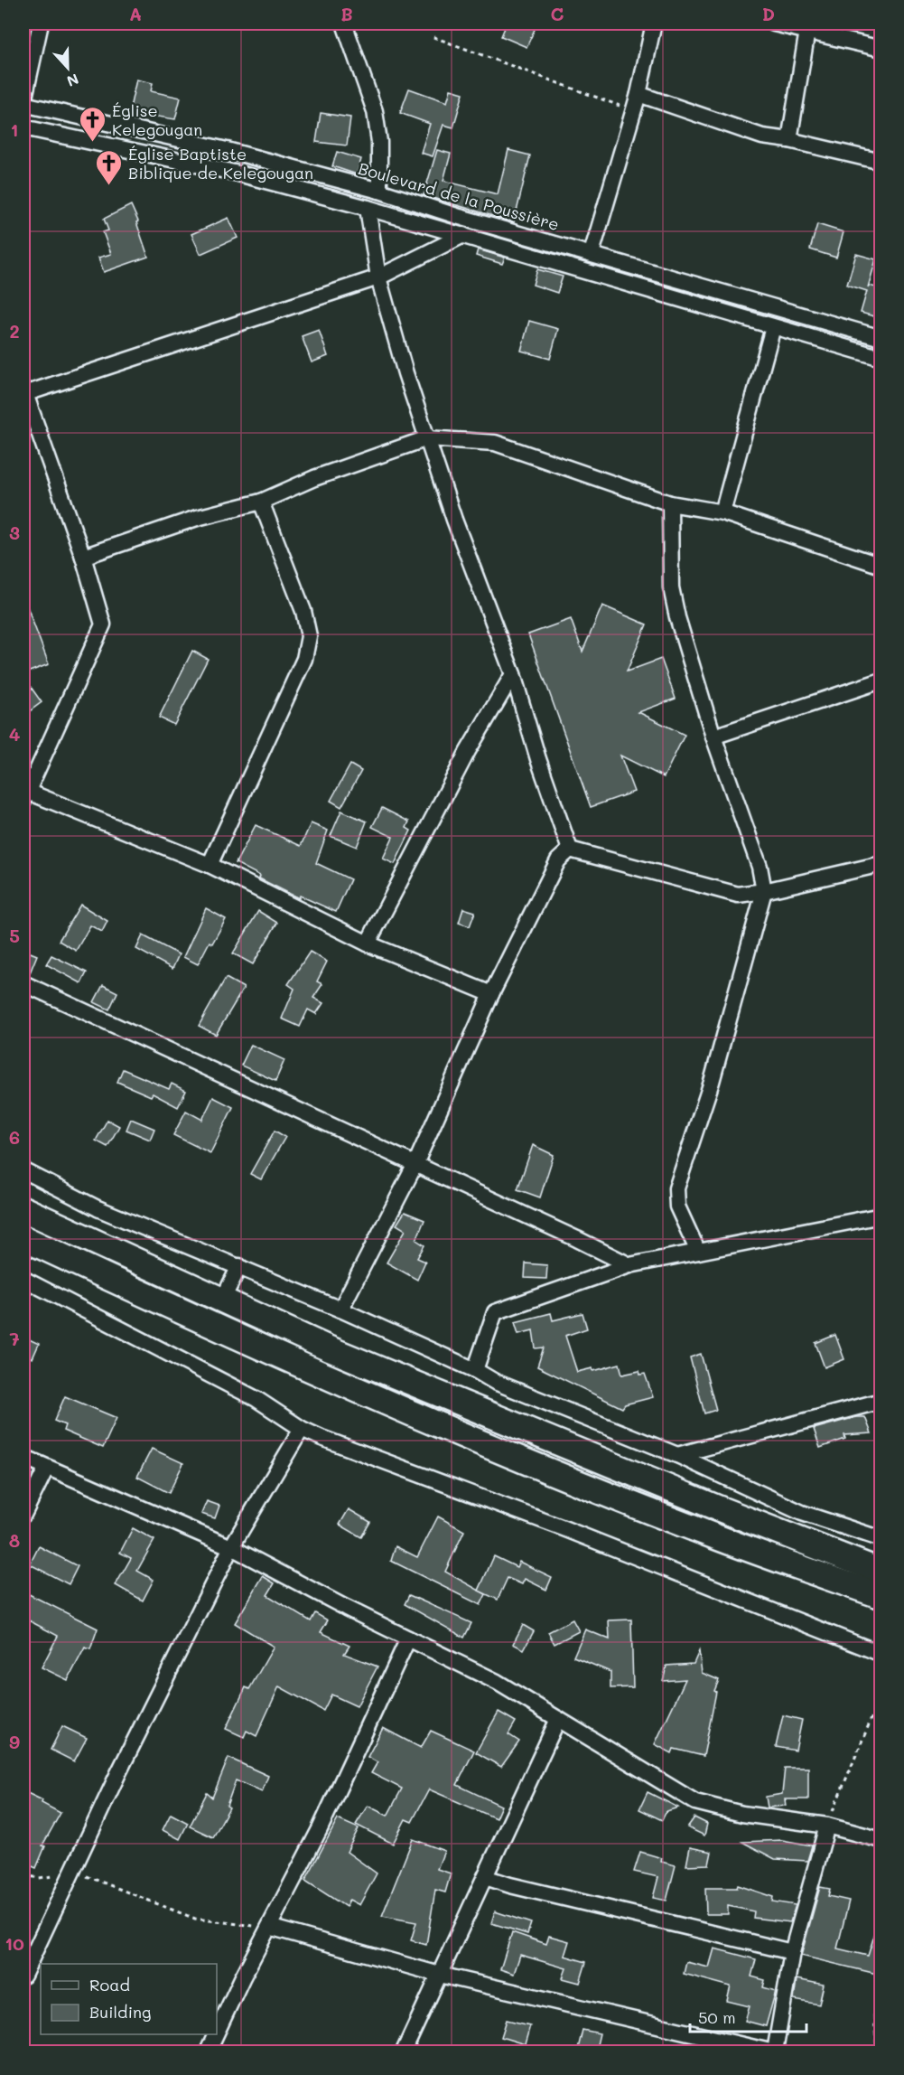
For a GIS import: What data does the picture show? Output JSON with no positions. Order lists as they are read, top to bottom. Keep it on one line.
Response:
{"streets":{"street":["Boulevard de la Poussière"]},"places":{"church":["Église Kelegougan","Église Baptiste Biblique de Kelegougan"]},"legend":["Road","Building"],"scale_bar":"50 m","north":"bottom","grid":{"columns":["A","B","C","D"],"rows":["1","2","3","4","5","6","7","8","9","10"]}}
